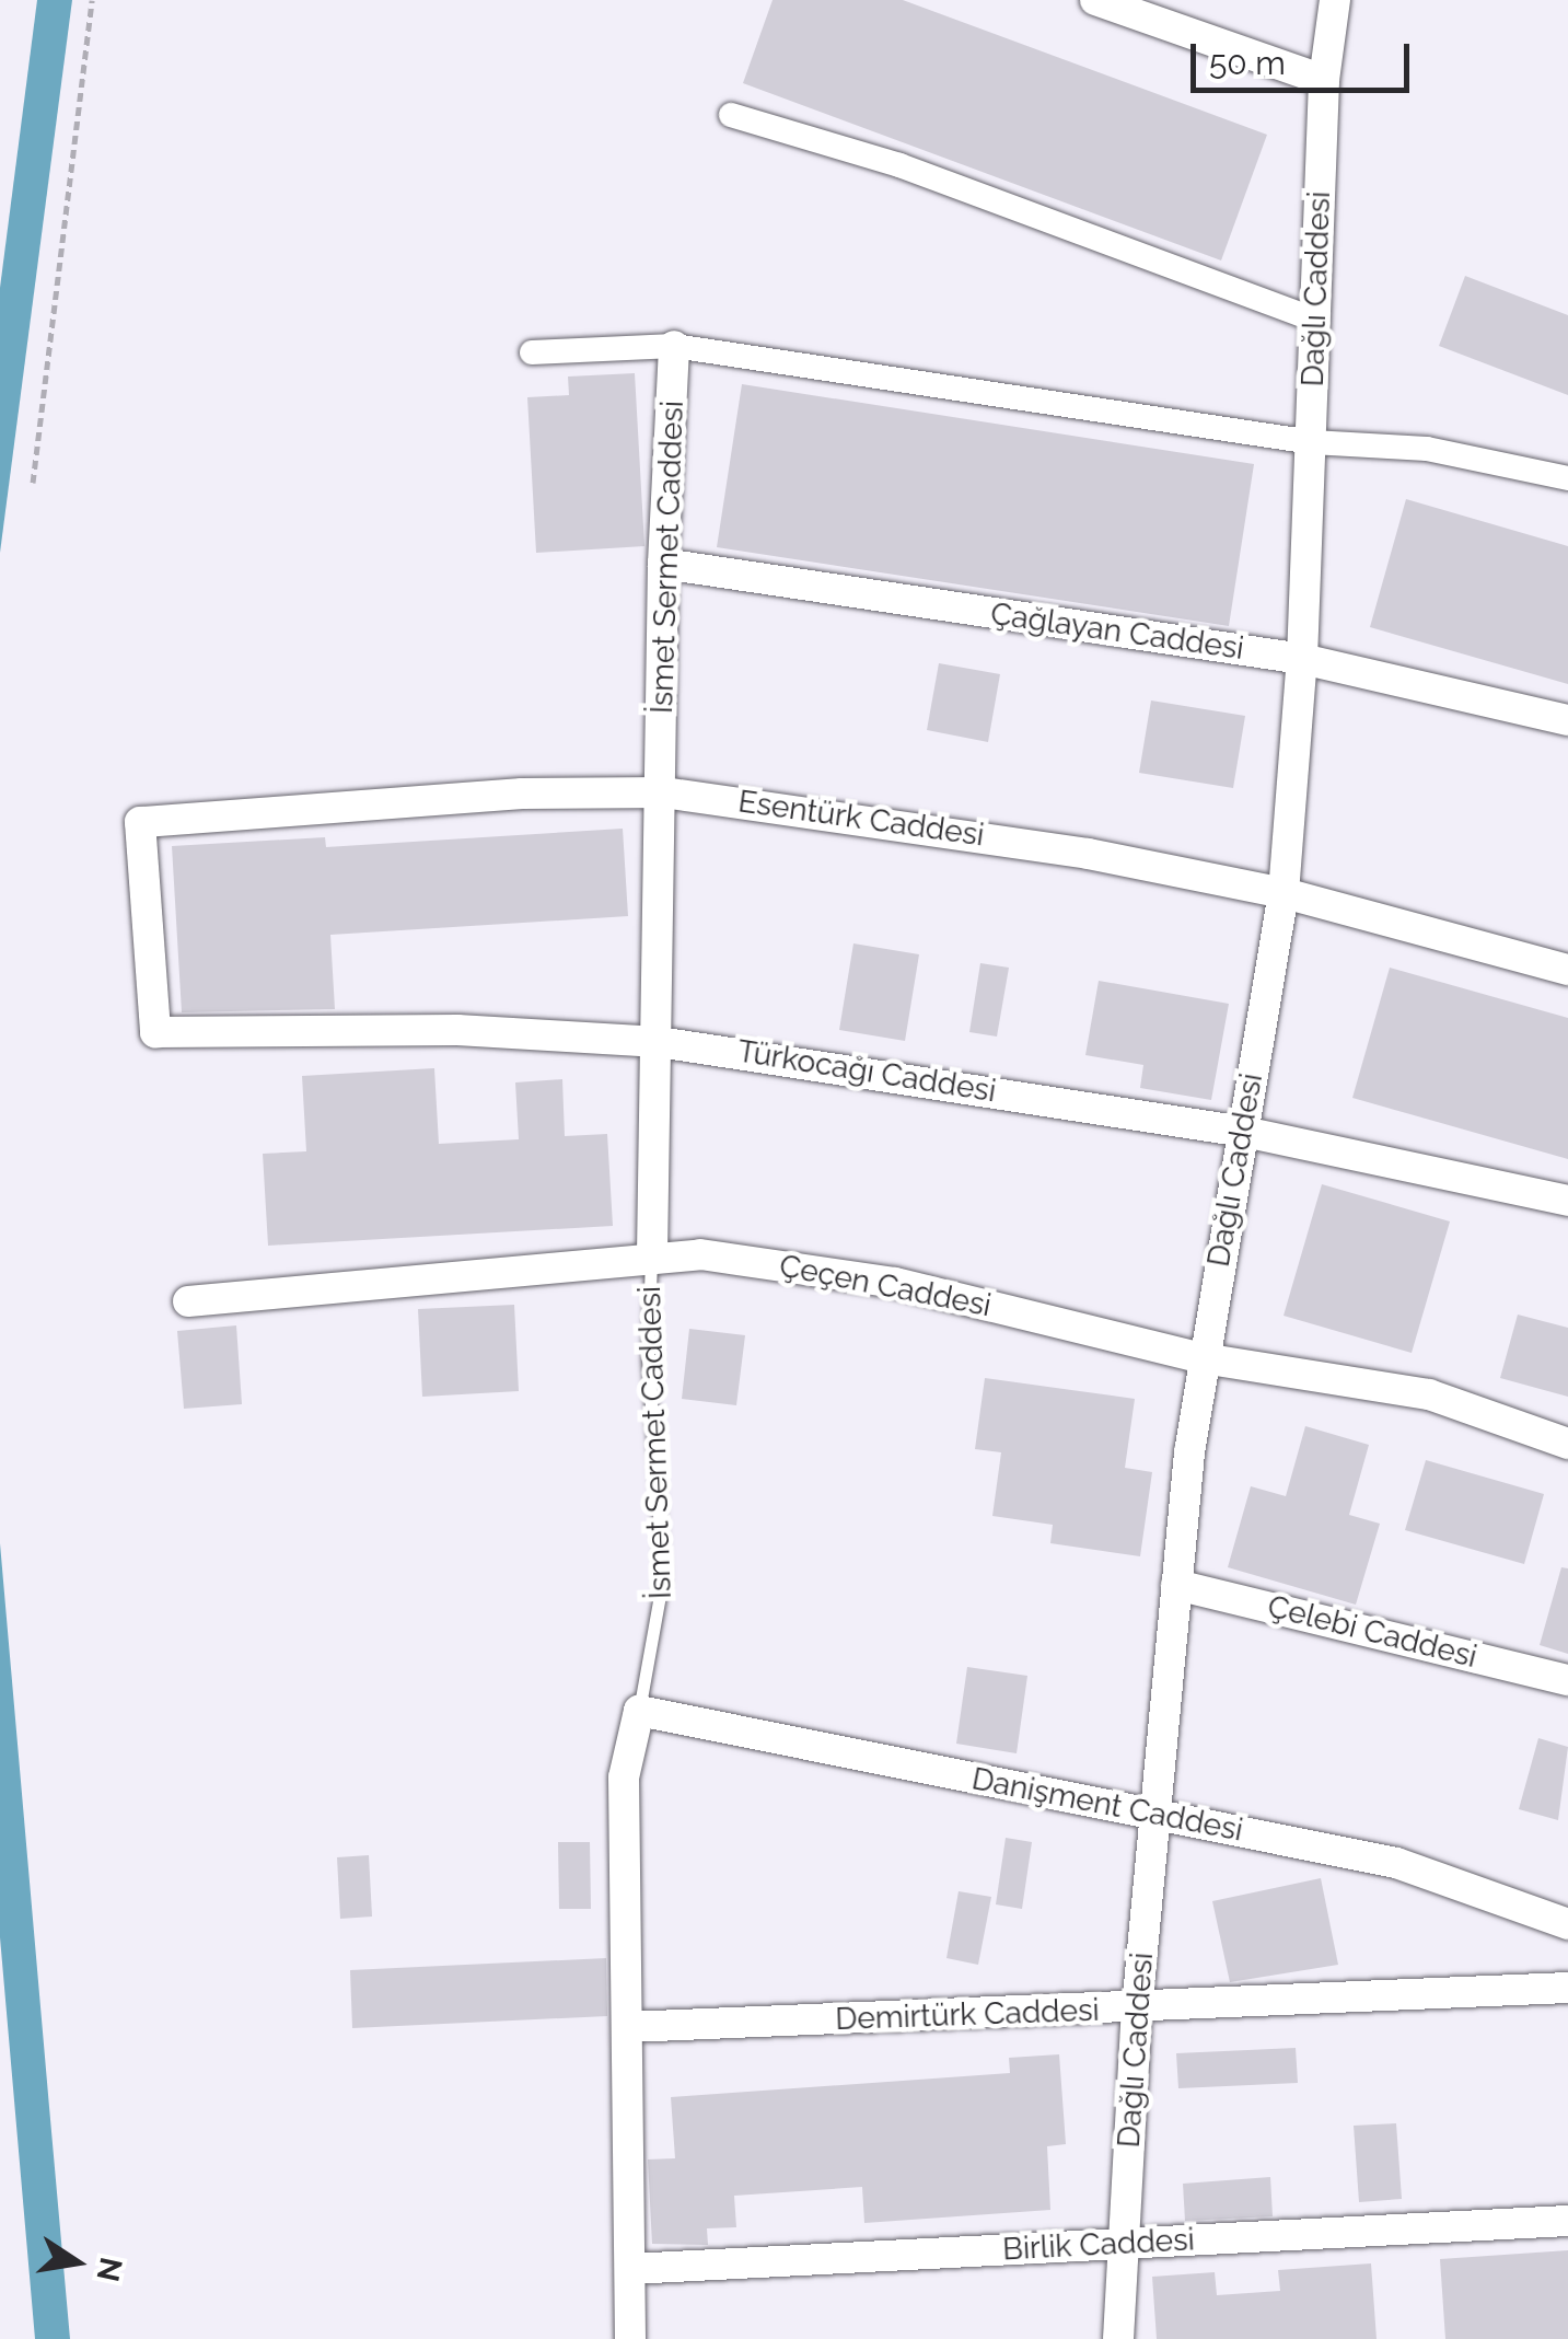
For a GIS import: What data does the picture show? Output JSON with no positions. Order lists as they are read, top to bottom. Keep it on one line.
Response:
{"streets":{"street":["Dağlı Caddesi","İsmet Sermet Caddesi","Çağlayan Caddesi","Esentürk Caddesi","Türkocağı Caddesi","Çeçen Caddesi","Çelebi Caddesi","Danişment Caddesi","Demirtürk Caddesi","Birlik Caddesi"]},"crossings":[["Dağlı Caddesi","Çağlayan Caddesi"],["Dağlı Caddesi","Esentürk Caddesi"],["Dağlı Caddesi","Türkocağı Caddesi"],["Dağlı Caddesi","Çeçen Caddesi"],["Dağlı Caddesi","Çelebi Caddesi"],["Dağlı Caddesi","Danişment Caddesi"],["Dağlı Caddesi","Demirtürk Caddesi"],["Dağlı Caddesi","Birlik Caddesi"],["İsmet Sermet Caddesi","Çağlayan Caddesi"],["İsmet Sermet Caddesi","Esentürk Caddesi"],["İsmet Sermet Caddesi","Türkocağı Caddesi"],["İsmet Sermet Caddesi","Çeçen Caddesi"],["İsmet Sermet Caddesi","Danişment Caddesi"],["İsmet Sermet Caddesi","Demirtürk Caddesi"],["İsmet Sermet Caddesi","Birlik Caddesi"],["Esentürk Caddesi","Türkocağı Caddesi"]],"scale_bar":"50 m","north":"right"}
